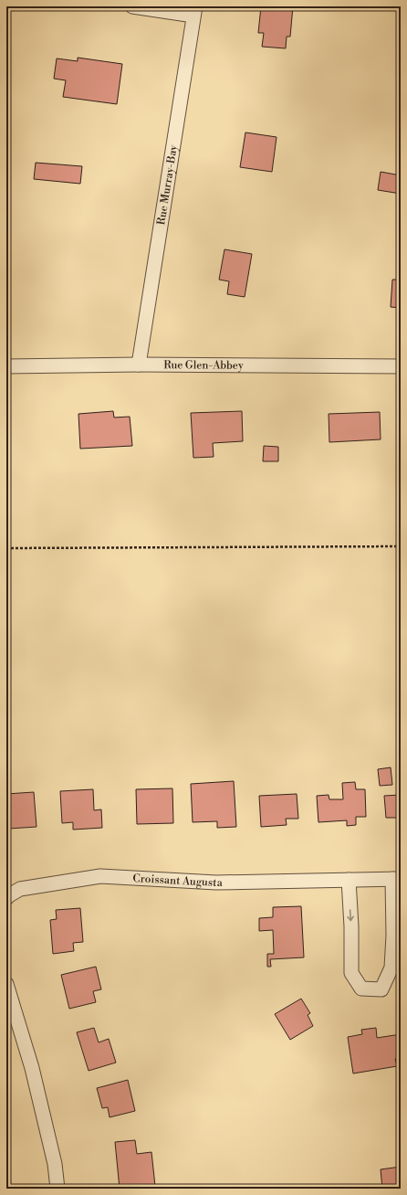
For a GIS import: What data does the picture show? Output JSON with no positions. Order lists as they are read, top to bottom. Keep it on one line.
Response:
{"streets":{"street":["Rue Murray-Bay","Rue Glen-Abbey","Croissant Augusta"]},"crossings":[["Rue Murray-Bay","Rue Glen-Abbey"]]}
